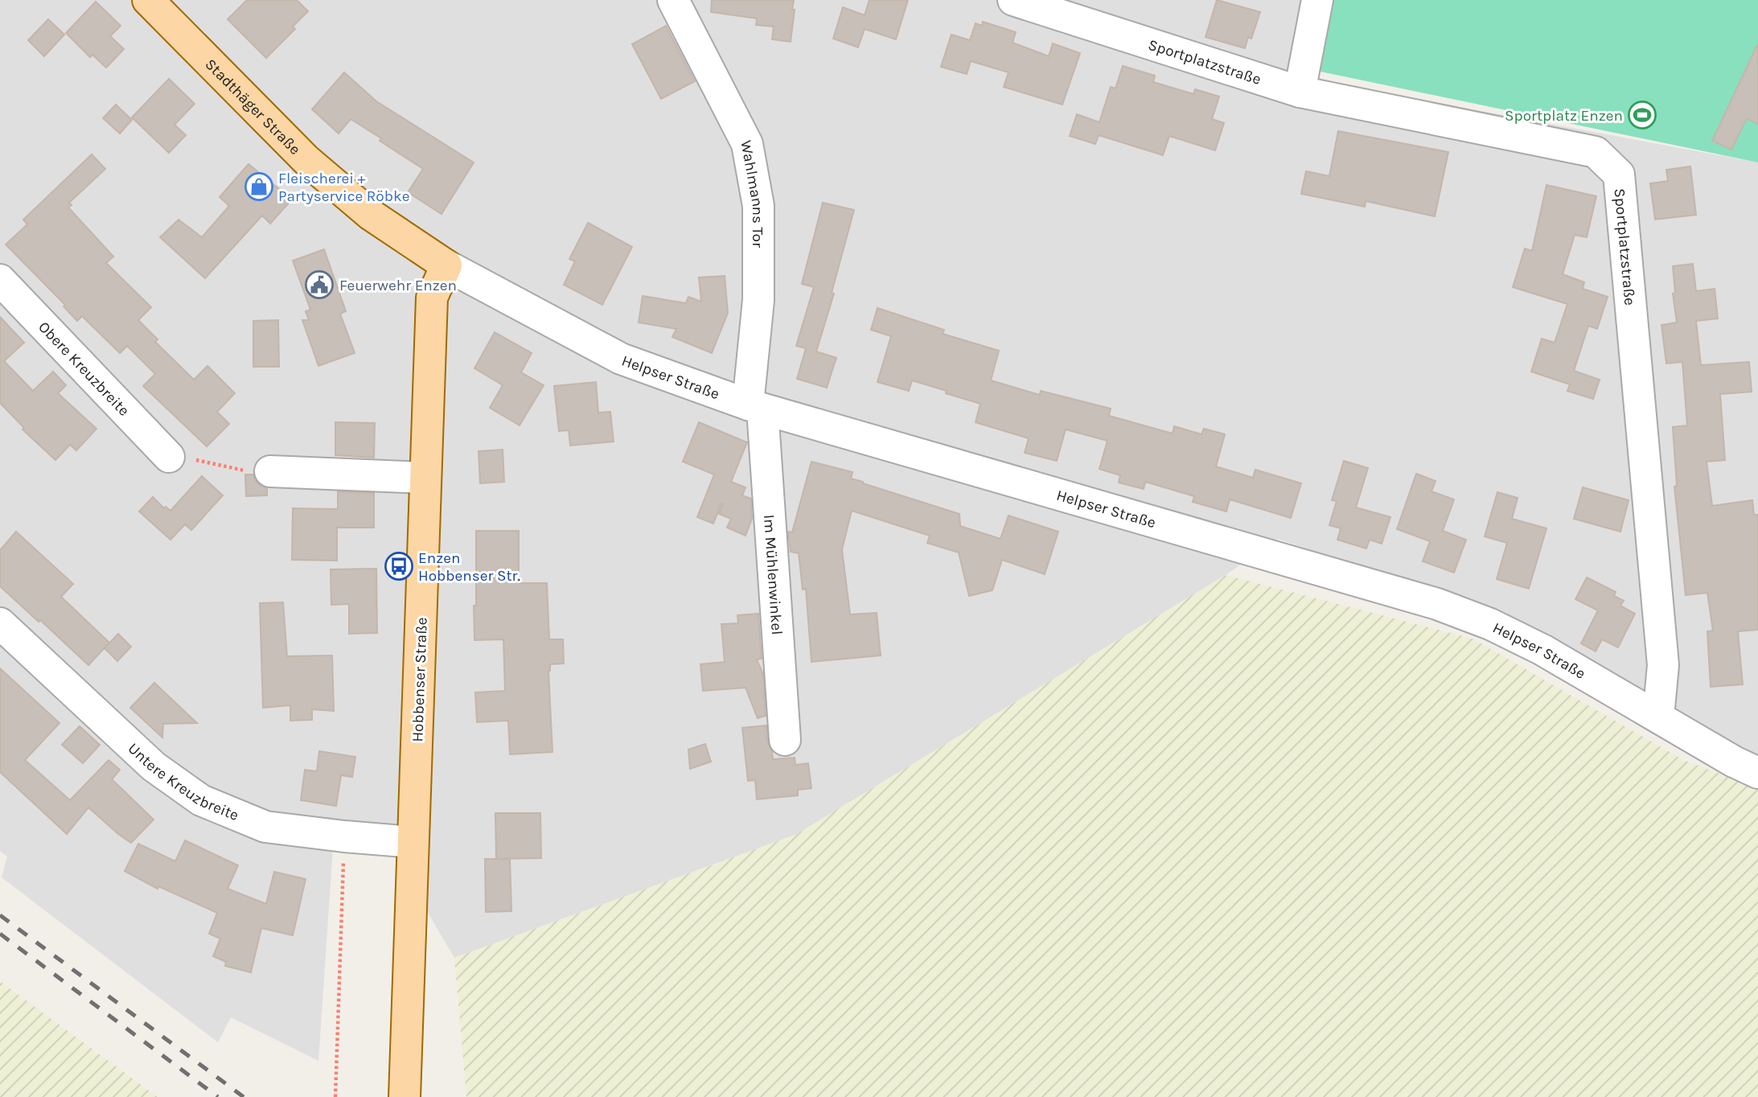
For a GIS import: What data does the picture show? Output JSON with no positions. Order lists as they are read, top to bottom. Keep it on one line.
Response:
{"streets":{"main road":["Stadthäger Straße","Hobbenser Straße"],"street":["Sportplatzstraße","Wahlmanns Tor","Obere Kreuzbreite","Helpser Straße","Im Mühlenwinkel","Untere Kreuzbreite"]},"crossings":[["Sportplatzstraße","Helpser Straße"],["Stadthäger Straße","Helpser Straße"],["Stadthäger Straße","Hobbenser Straße"],["Wahlmanns Tor","Helpser Straße"],["Wahlmanns Tor","Im Mühlenwinkel"],["Helpser Straße","Im Mühlenwinkel"],["Helpser Straße","Hobbenser Straße"],["Hobbenser Straße","Untere Kreuzbreite"]],"places":{"sports":["Sportplatz Enzen"],"shop":["Fleischerei + Partyservice Röbke"],"public building":["Feuerwehr Enzen"],"bus stop":["Enzen Hobbenser Str."]}}
